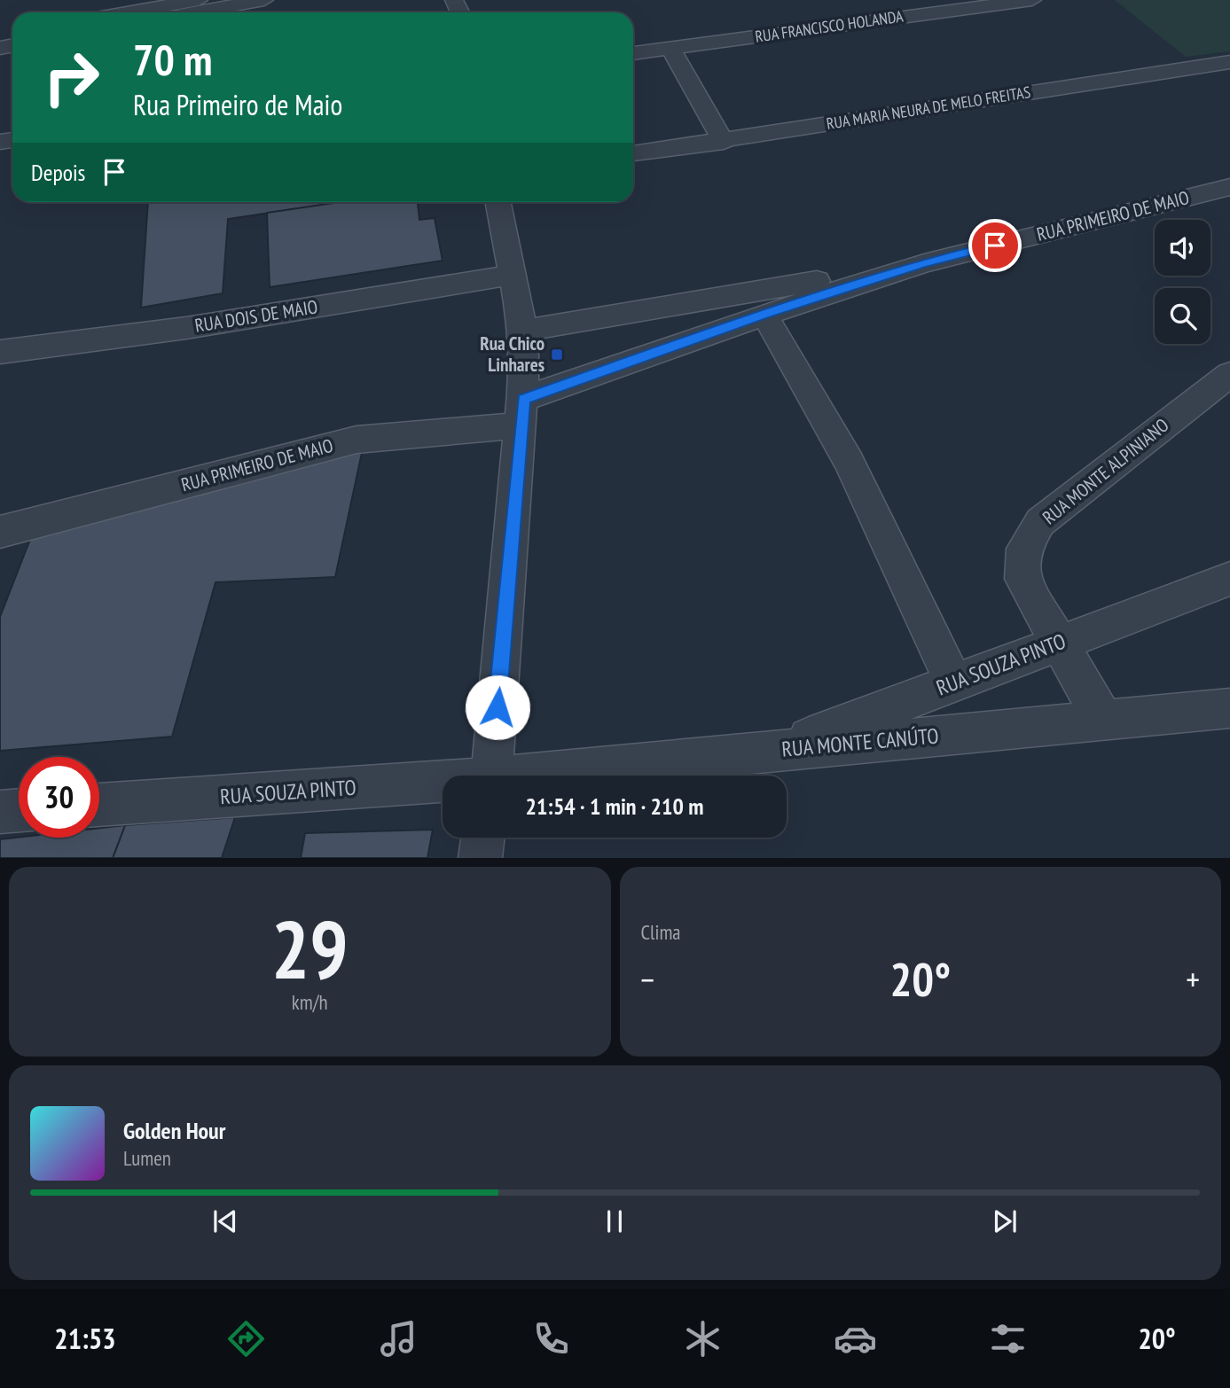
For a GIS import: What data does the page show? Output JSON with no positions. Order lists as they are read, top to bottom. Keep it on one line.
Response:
{"streets":{"street":["RUA FRANCISCO HOLANDA","RUA MARIA NEURA DE MELO FREITAS","RUA PRIMEIRO DE MAIO","RUA DOIS DE MAIO","RUA MONTE ALPINIANO","RUA SOUZA PINTO","RUA MONTE CANÚTO"]},"crossings":[["RUA MONTE ALPINIANO","RUA SOUZA PINTO"],["RUA MONTE ALPINIANO","RUA MONTE CANÚTO"],["RUA SOUZA PINTO","RUA MONTE CANÚTO"]],"places":{"transit":["Rua Chico Linhares"]},"page":{"turn":["70 m","Rua Primeiro de Maio"],"then":"Depois","limit":"30","trip":"21:54 · 1 min · 210 m","tile":[["29","km/h"],"Clima"],"heat":["−","20°","+"],"song":["Golden Hour","Lumen"],"tabs":["21:53","20°"]}}
